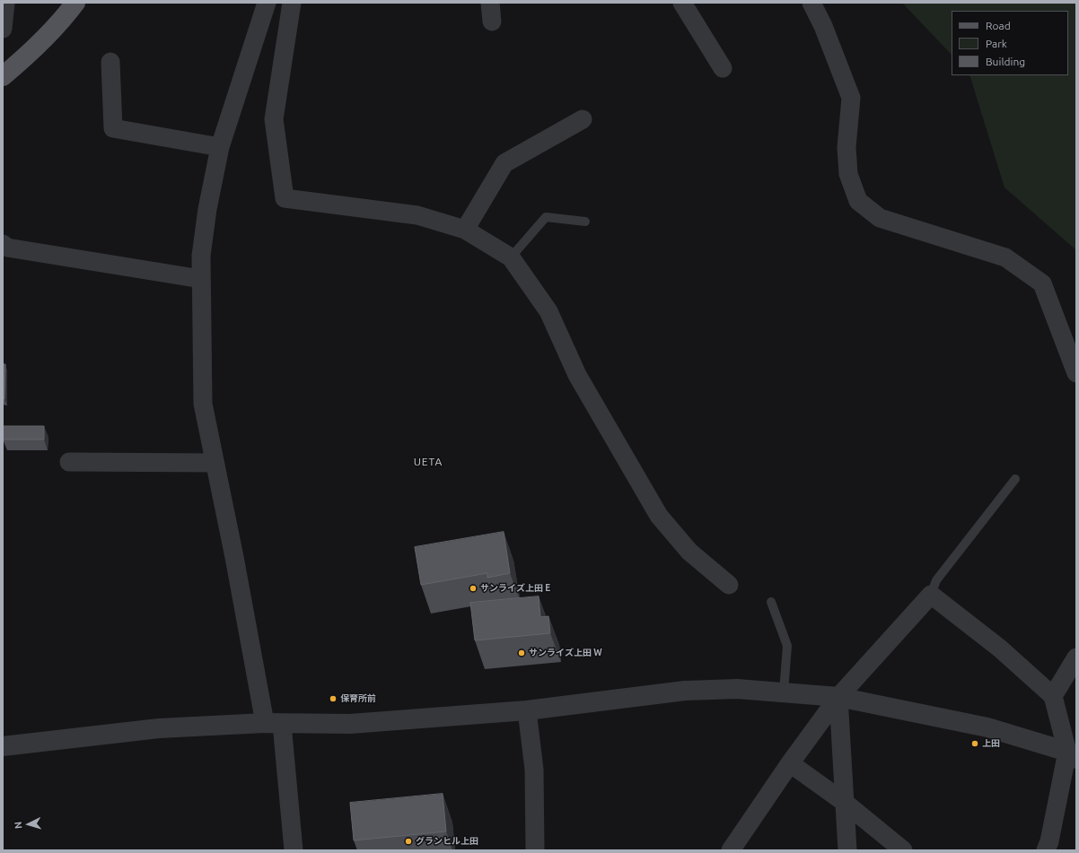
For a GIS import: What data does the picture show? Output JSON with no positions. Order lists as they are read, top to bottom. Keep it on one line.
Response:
{"districts":["UETA"],"places":["サンライズ上田 E","サンライズ上田 W","保育所前","上田","グランヒル上田"],"legend":["Road","Park","Building"],"north":"left"}
